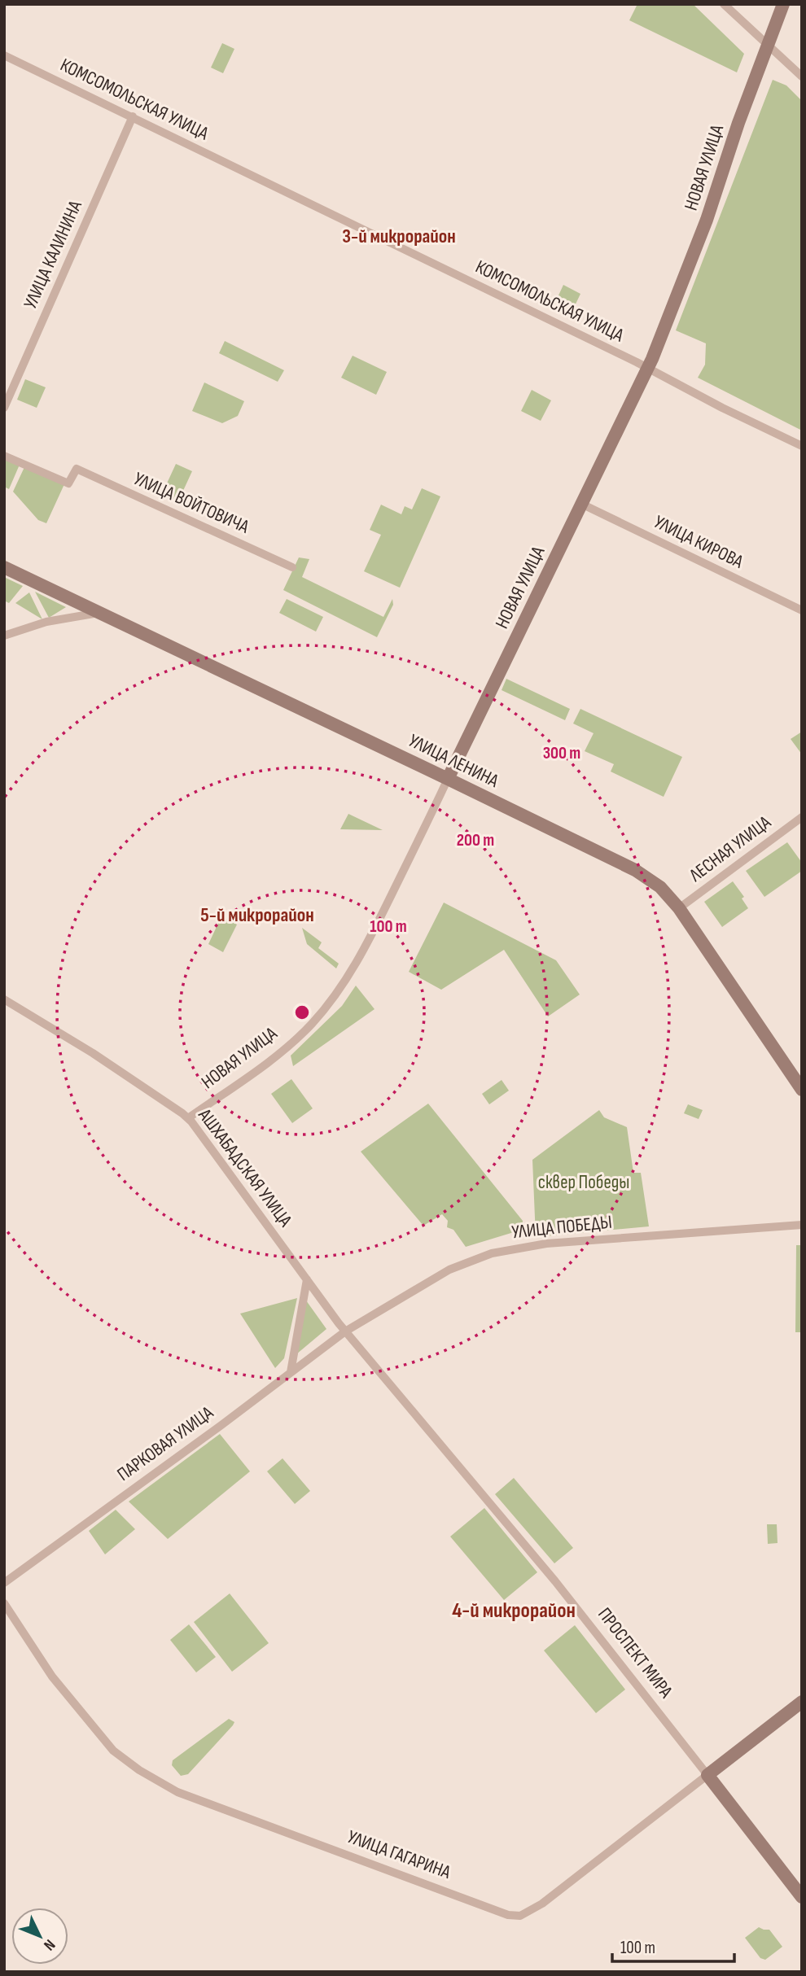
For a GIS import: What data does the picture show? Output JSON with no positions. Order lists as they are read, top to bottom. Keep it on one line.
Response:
{"streets":{"street":["КОМСОМОЛЬСКАЯ УЛИЦА","НОВАЯ УЛИЦА","УЛИЦА КАЛИНИНА","УЛИЦА ВОЙТОВИЧА","УЛИЦА КИРОВА","УЛИЦА ЛЕНИНА","ЛЕСНАЯ УЛИЦА","АШХАБАДСКАЯ УЛИЦА","УЛИЦА ПОБЕДЫ","ПАРКОВАЯ УЛИЦА","ПРОСПЕКТ МИРА","УЛИЦА ГАГАРИНА"]},"crossings":[["КОМСОМОЛЬСКАЯ УЛИЦА","НОВАЯ УЛИЦА"],["КОМСОМОЛЬСКАЯ УЛИЦА","УЛИЦА КАЛИНИНА"],["НОВАЯ УЛИЦА","УЛИЦА КИРОВА"],["НОВАЯ УЛИЦА","УЛИЦА ЛЕНИНА"],["НОВАЯ УЛИЦА","АШХАБАДСКАЯ УЛИЦА"],["УЛИЦА ЛЕНИНА","ЛЕСНАЯ УЛИЦА"],["АШХАБАДСКАЯ УЛИЦА","УЛИЦА ПОБЕДЫ"],["АШХАБАДСКАЯ УЛИЦА","ПАРКОВАЯ УЛИЦА"],["АШХАБАДСКАЯ УЛИЦА","ПРОСПЕКТ МИРА"],["УЛИЦА ПОБЕДЫ","ПАРКОВАЯ УЛИЦА"],["УЛИЦА ПОБЕДЫ","ПРОСПЕКТ МИРА"],["ПАРКОВАЯ УЛИЦА","ПРОСПЕКТ МИРА"],["ПРОСПЕКТ МИРА","УЛИЦА ГАГАРИНА"]],"districts":["3-й микрорайон","5-й микрорайон","4-й микрорайон"],"parks":["сквер Победы"],"scale_bar":"100 m","north":"bottom right","rings":["300 m","200 m","100 m"]}
